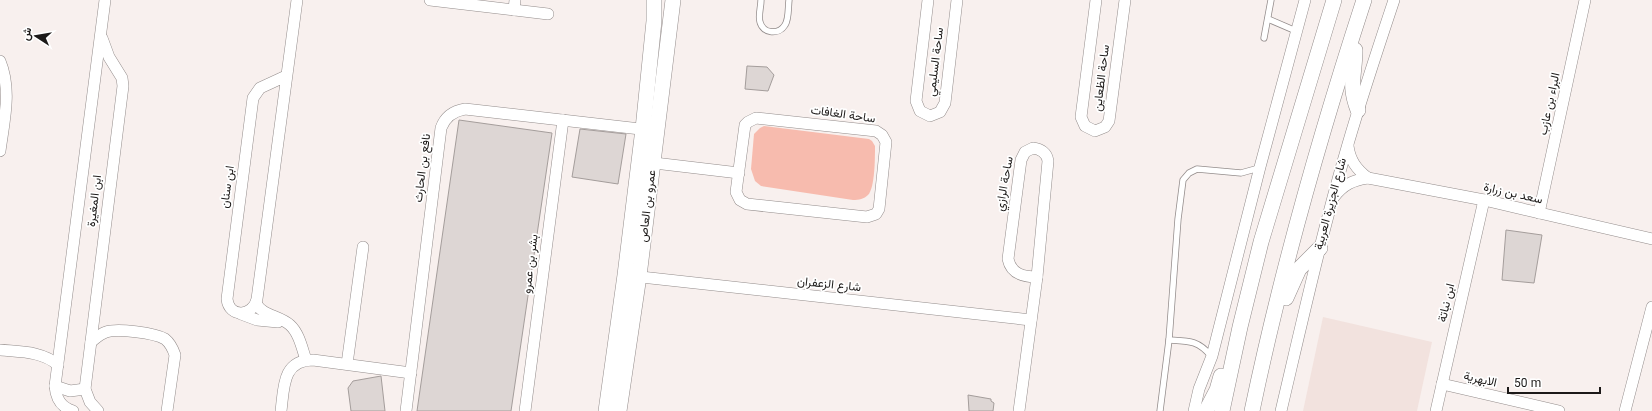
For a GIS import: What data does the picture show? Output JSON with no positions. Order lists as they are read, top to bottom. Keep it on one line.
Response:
{"streets":{"main road":["عمرو بن العاص"],"street":["ساحة السليمي","ساحة الظعاين","البراء بن عازب","ساحة الغافات","نافع بن الحارث","ساحة الرازي","ابن سنان","سعد بن زرارة","ابن المغيرة","شارع الجزيرة العربية","بشر بن عمرو","شارع الزعفران","ابن نباتة","الابهرية"]},"crossings":[["البراء بن عازب","سعد بن زرارة"],["نافع بن الحارث","عمرو بن العاص"],["نافع بن الحارث","بشر بن عمرو"],["ساحة الرازي","شارع الزعفران"],["سعد بن زرارة","شارع الجزيرة العربية"],["سعد بن زرارة","ابن نباتة"],["عمرو بن العاص","شارع الزعفران"],["ابن نباتة","الابهرية"]],"scale_bar":"50 m","north":"left"}
